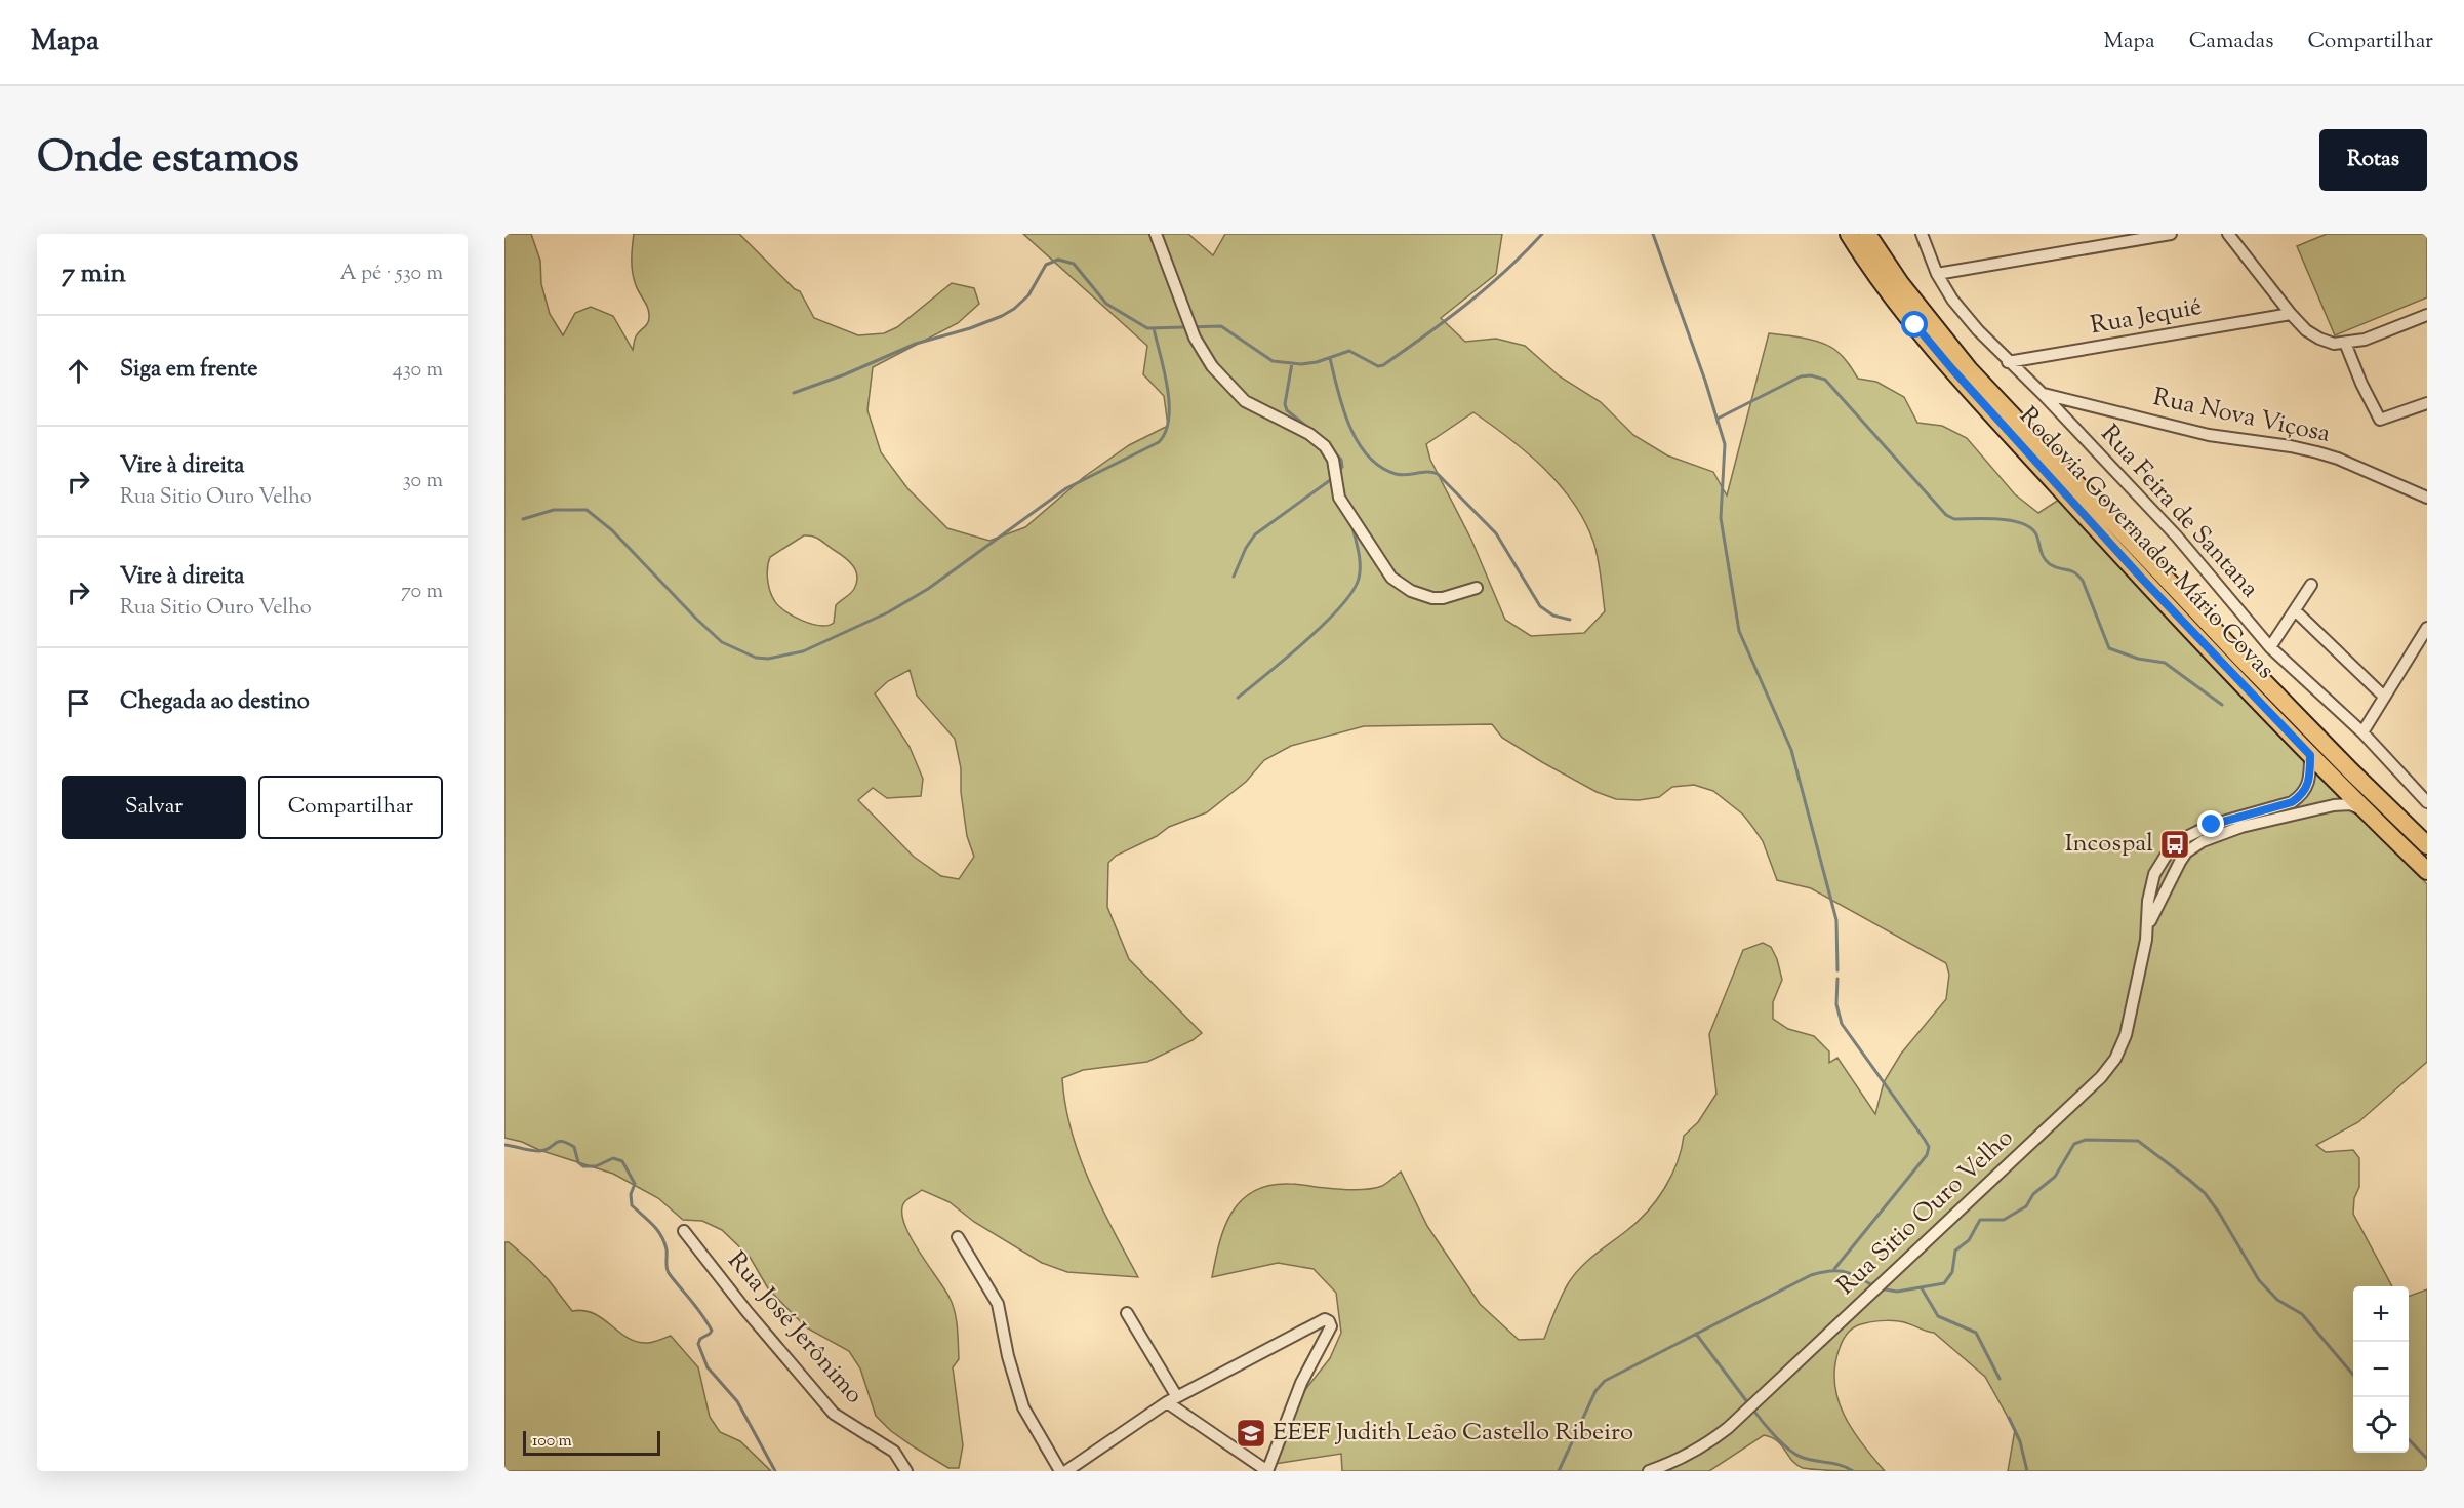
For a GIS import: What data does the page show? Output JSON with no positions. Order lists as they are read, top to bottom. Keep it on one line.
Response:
{"streets":{"main road":["Rodovia Governador Mário Covas"],"street":["Rua Jequié","Rua Nova Viçosa","Rua Feira de Santana","Rua Sitio Ouro Velho","Rua José Jerônimo"]},"crossings":[["Rua Jequié","Rua Feira de Santana"],["Rua Nova Viçosa","Rua Feira de Santana"],["Rodovia Governador Mário Covas","Rua Sitio Ouro Velho"]],"places":{"bus stop":["Incospal"],"school or university":["EEEF Judith Leão Castello Ribeiro"]},"scale_bar":"100 m","page":{"header":"Mapa","nav":["Mapa","Camadas","Compartilhar"],"title":"Onde estamos","buttons":["Rotas",["Salvar","Compartilhar"]],"heading":["7 min","A pé · 530 m"],"list":[["Siga em frente","430 m"],["Vire à direita","Rua Sitio Ouro Velho","30 m"],["Vire à direita","Rua Sitio Ouro Velho","70 m"],"Chegada ao destino"],"map_buttons":["+","−"],"scale":"100 m"}}
